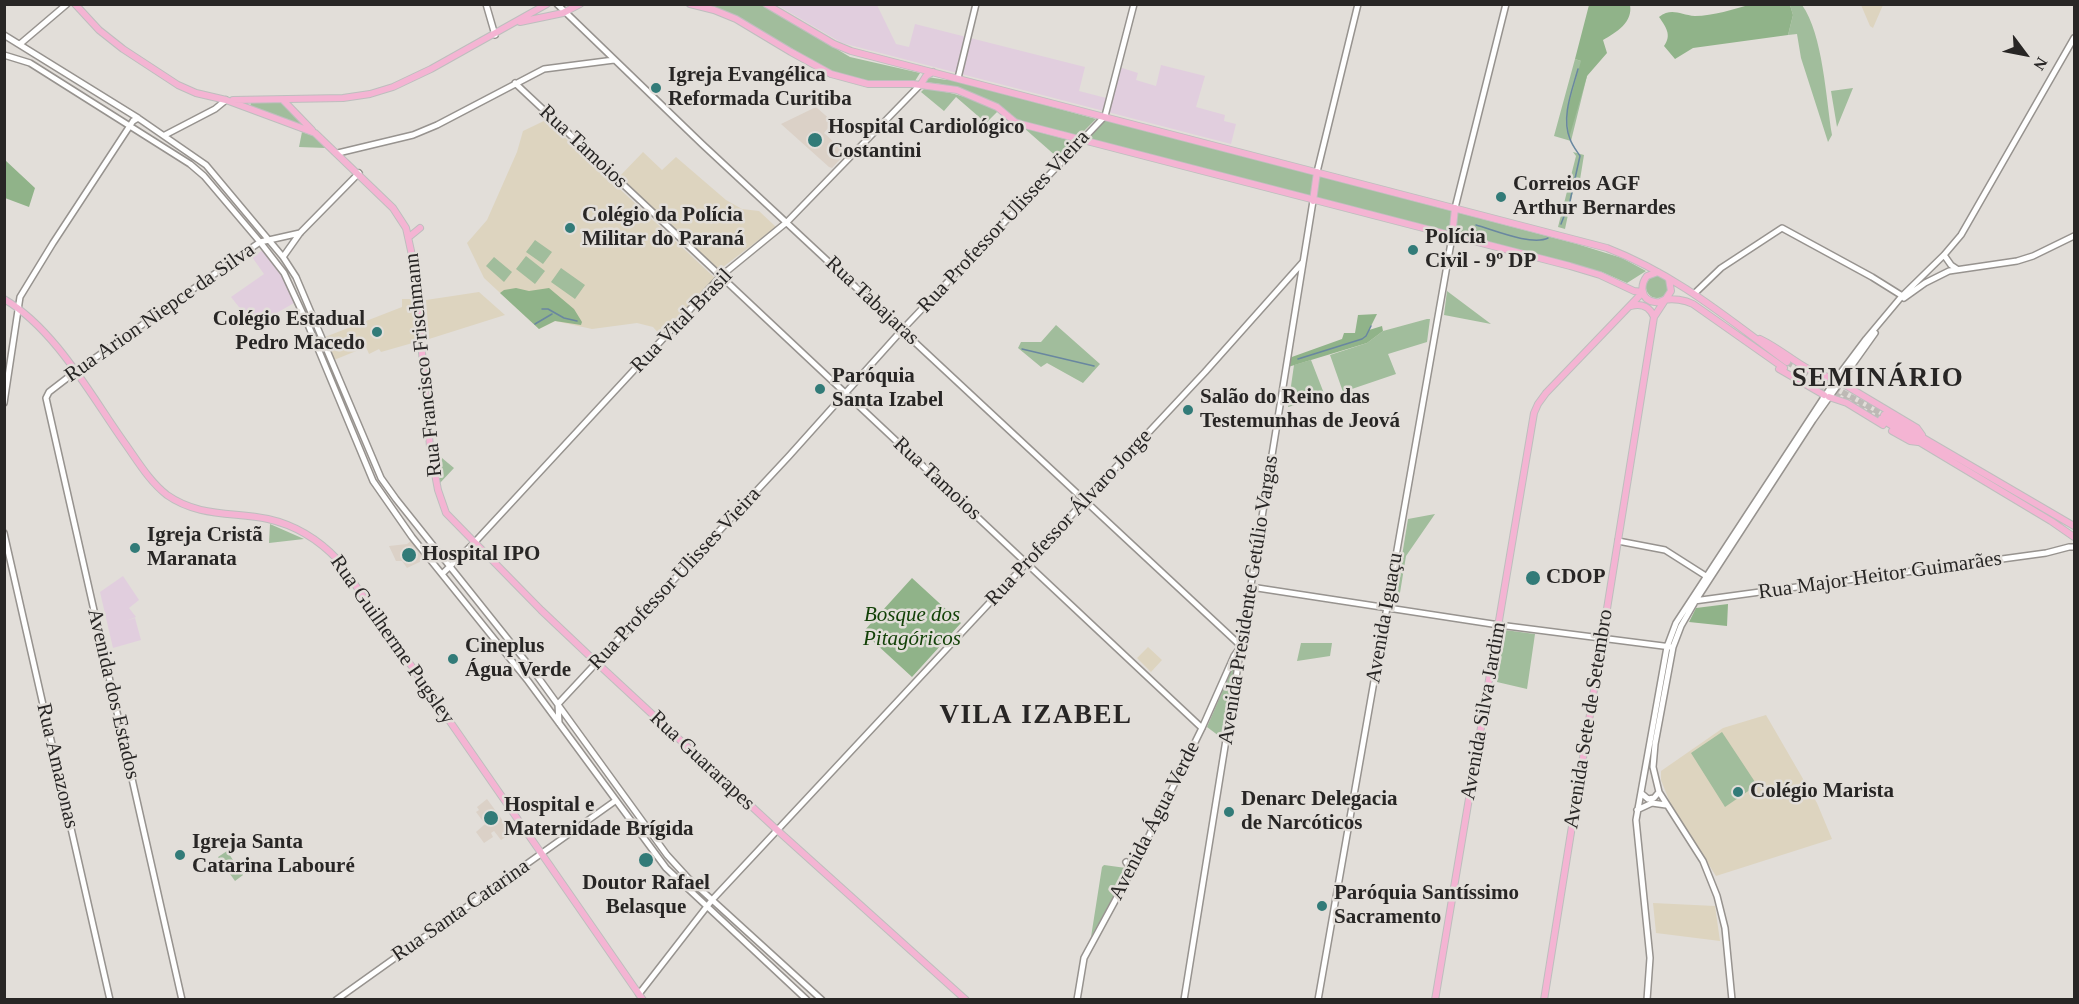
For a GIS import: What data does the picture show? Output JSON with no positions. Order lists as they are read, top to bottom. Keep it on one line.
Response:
{"streets":{"main road":["Rua Francisco Frischmann","Rua Guilherme Pugsley","Avenida Silva Jardim","Avenida Sete de Setembro","Rua Guararapes"],"street":["Rua Tamoios","Rua Professor Ulisses Vieira","Rua Tabajaras","Rua Arion Niepce da Silva","Rua Vital Brasil","Rua Professor Álvaro Jorge","Rua Major Heitor Guimarães","Avenida Presidente Getúlio Vargas","Avenida Iguaçu","Avenida dos Estados","Rua Amazonas","Avenida Água Verde","Rua Santa Catarina"]},"crossings":[["Rua Tamoios","Rua Professor Ulisses Vieira"],["Rua Tamoios","Rua Vital Brasil"],["Rua Tamoios","Rua Professor Álvaro Jorge"],["Rua Tamoios","Avenida Água Verde"],["Rua Professor Ulisses Vieira","Rua Tabajaras"],["Rua Professor Ulisses Vieira","Rua Guararapes"],["Rua Tabajaras","Rua Vital Brasil"],["Rua Tabajaras","Rua Professor Álvaro Jorge"],["Rua Tabajaras","Avenida Presidente Getúlio Vargas"],["Rua Tabajaras","Avenida Água Verde"],["Rua Arion Niepce da Silva","Rua Guilherme Pugsley"],["Rua Arion Niepce da Silva","Avenida dos Estados"],["Rua Vital Brasil","Rua Guararapes"],["Rua Francisco Frischmann","Rua Guararapes"],["Rua Professor Álvaro Jorge","Avenida Presidente Getúlio Vargas"],["Rua Professor Álvaro Jorge","Rua Guilherme Pugsley"],["Rua Professor Álvaro Jorge","Rua Guararapes"],["Avenida Presidente Getúlio Vargas","Avenida Água Verde"],["Rua Guilherme Pugsley","Rua Santa Catarina"]],"districts":["SEMINÁRIO","VILA IZABEL"],"parks":["Bosque dos Pitagóricos"],"places":["Igreja Evangélica Reformada Curitiba","Hospital Cardiológico Costantini","Correios AGF Arthur Bernardes","Colégio da Polícia Militar do Paraná","Polícia Civil - 9º DP","Colégio Estadual Pedro Macedo","Paróquia Santa Izabel","Salão do Reino das Testemunhas de Jeová","Igreja Cristã Maranata","Hospital IPO","CDOP","Cineplus Água Verde","Colégio Marista","Denarc Delegacia de Narcóticos","Hospital e Maternidade Brígida","Igreja Santa Catarina Labouré","Doutor Rafael Belasque","Paróquia Santíssimo Sacramento"],"north":"bottom right"}
